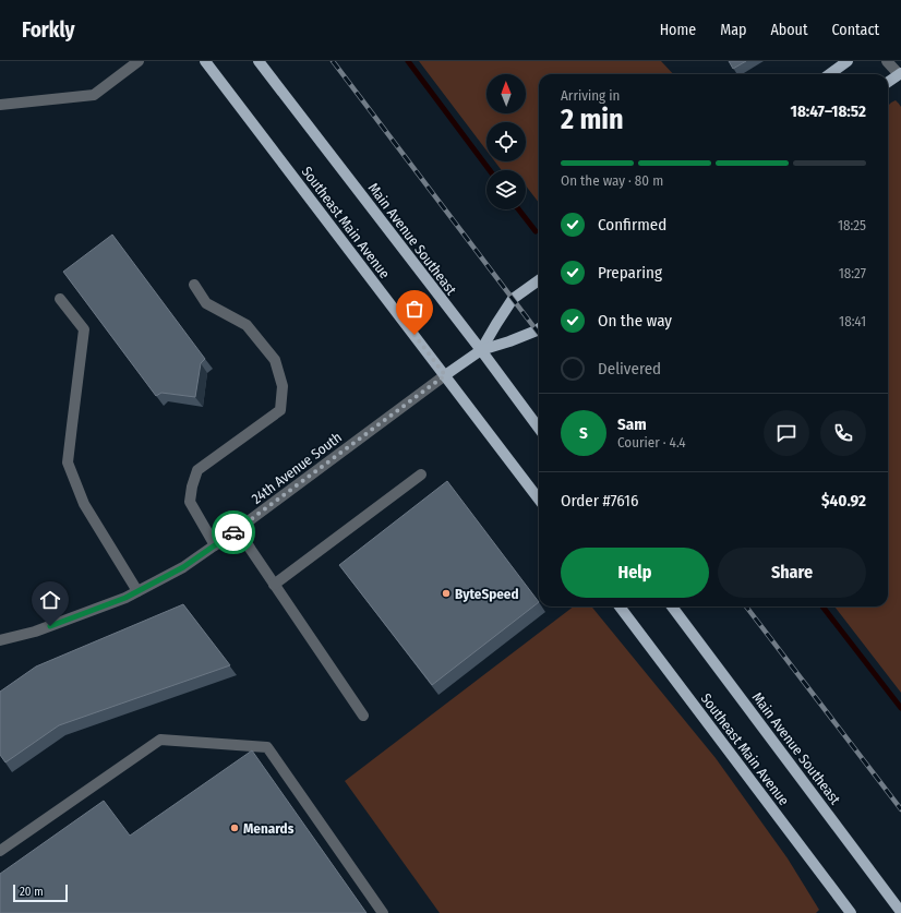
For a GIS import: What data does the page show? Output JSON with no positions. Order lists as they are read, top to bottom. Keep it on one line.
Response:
{"streets":{"main road":["Southeast Main Avenue","Main Avenue Southeast","24th Avenue South"]},"crossings":[["Southeast Main Avenue","24th Avenue South"],["Main Avenue Southeast","24th Avenue South"]],"places":["ByteSpeed","Menards"],"scale_bar":"20 m","north":"top","page":{"header":"Forkly","nav":["Home","Map","About","Contact"],"heading":["2 min","Arriving in","18:47–18:52"],"panel":["Sam","Courier · 4.4","Order #7616","$40.92"],"bar":"On the way · 80 m","list":[["Confirmed","18:25"],["Preparing","18:27"],["On the way","18:41"],"Delivered"],"round":"S","buttons":["Help","Share"],"scale":"20 m"}}
